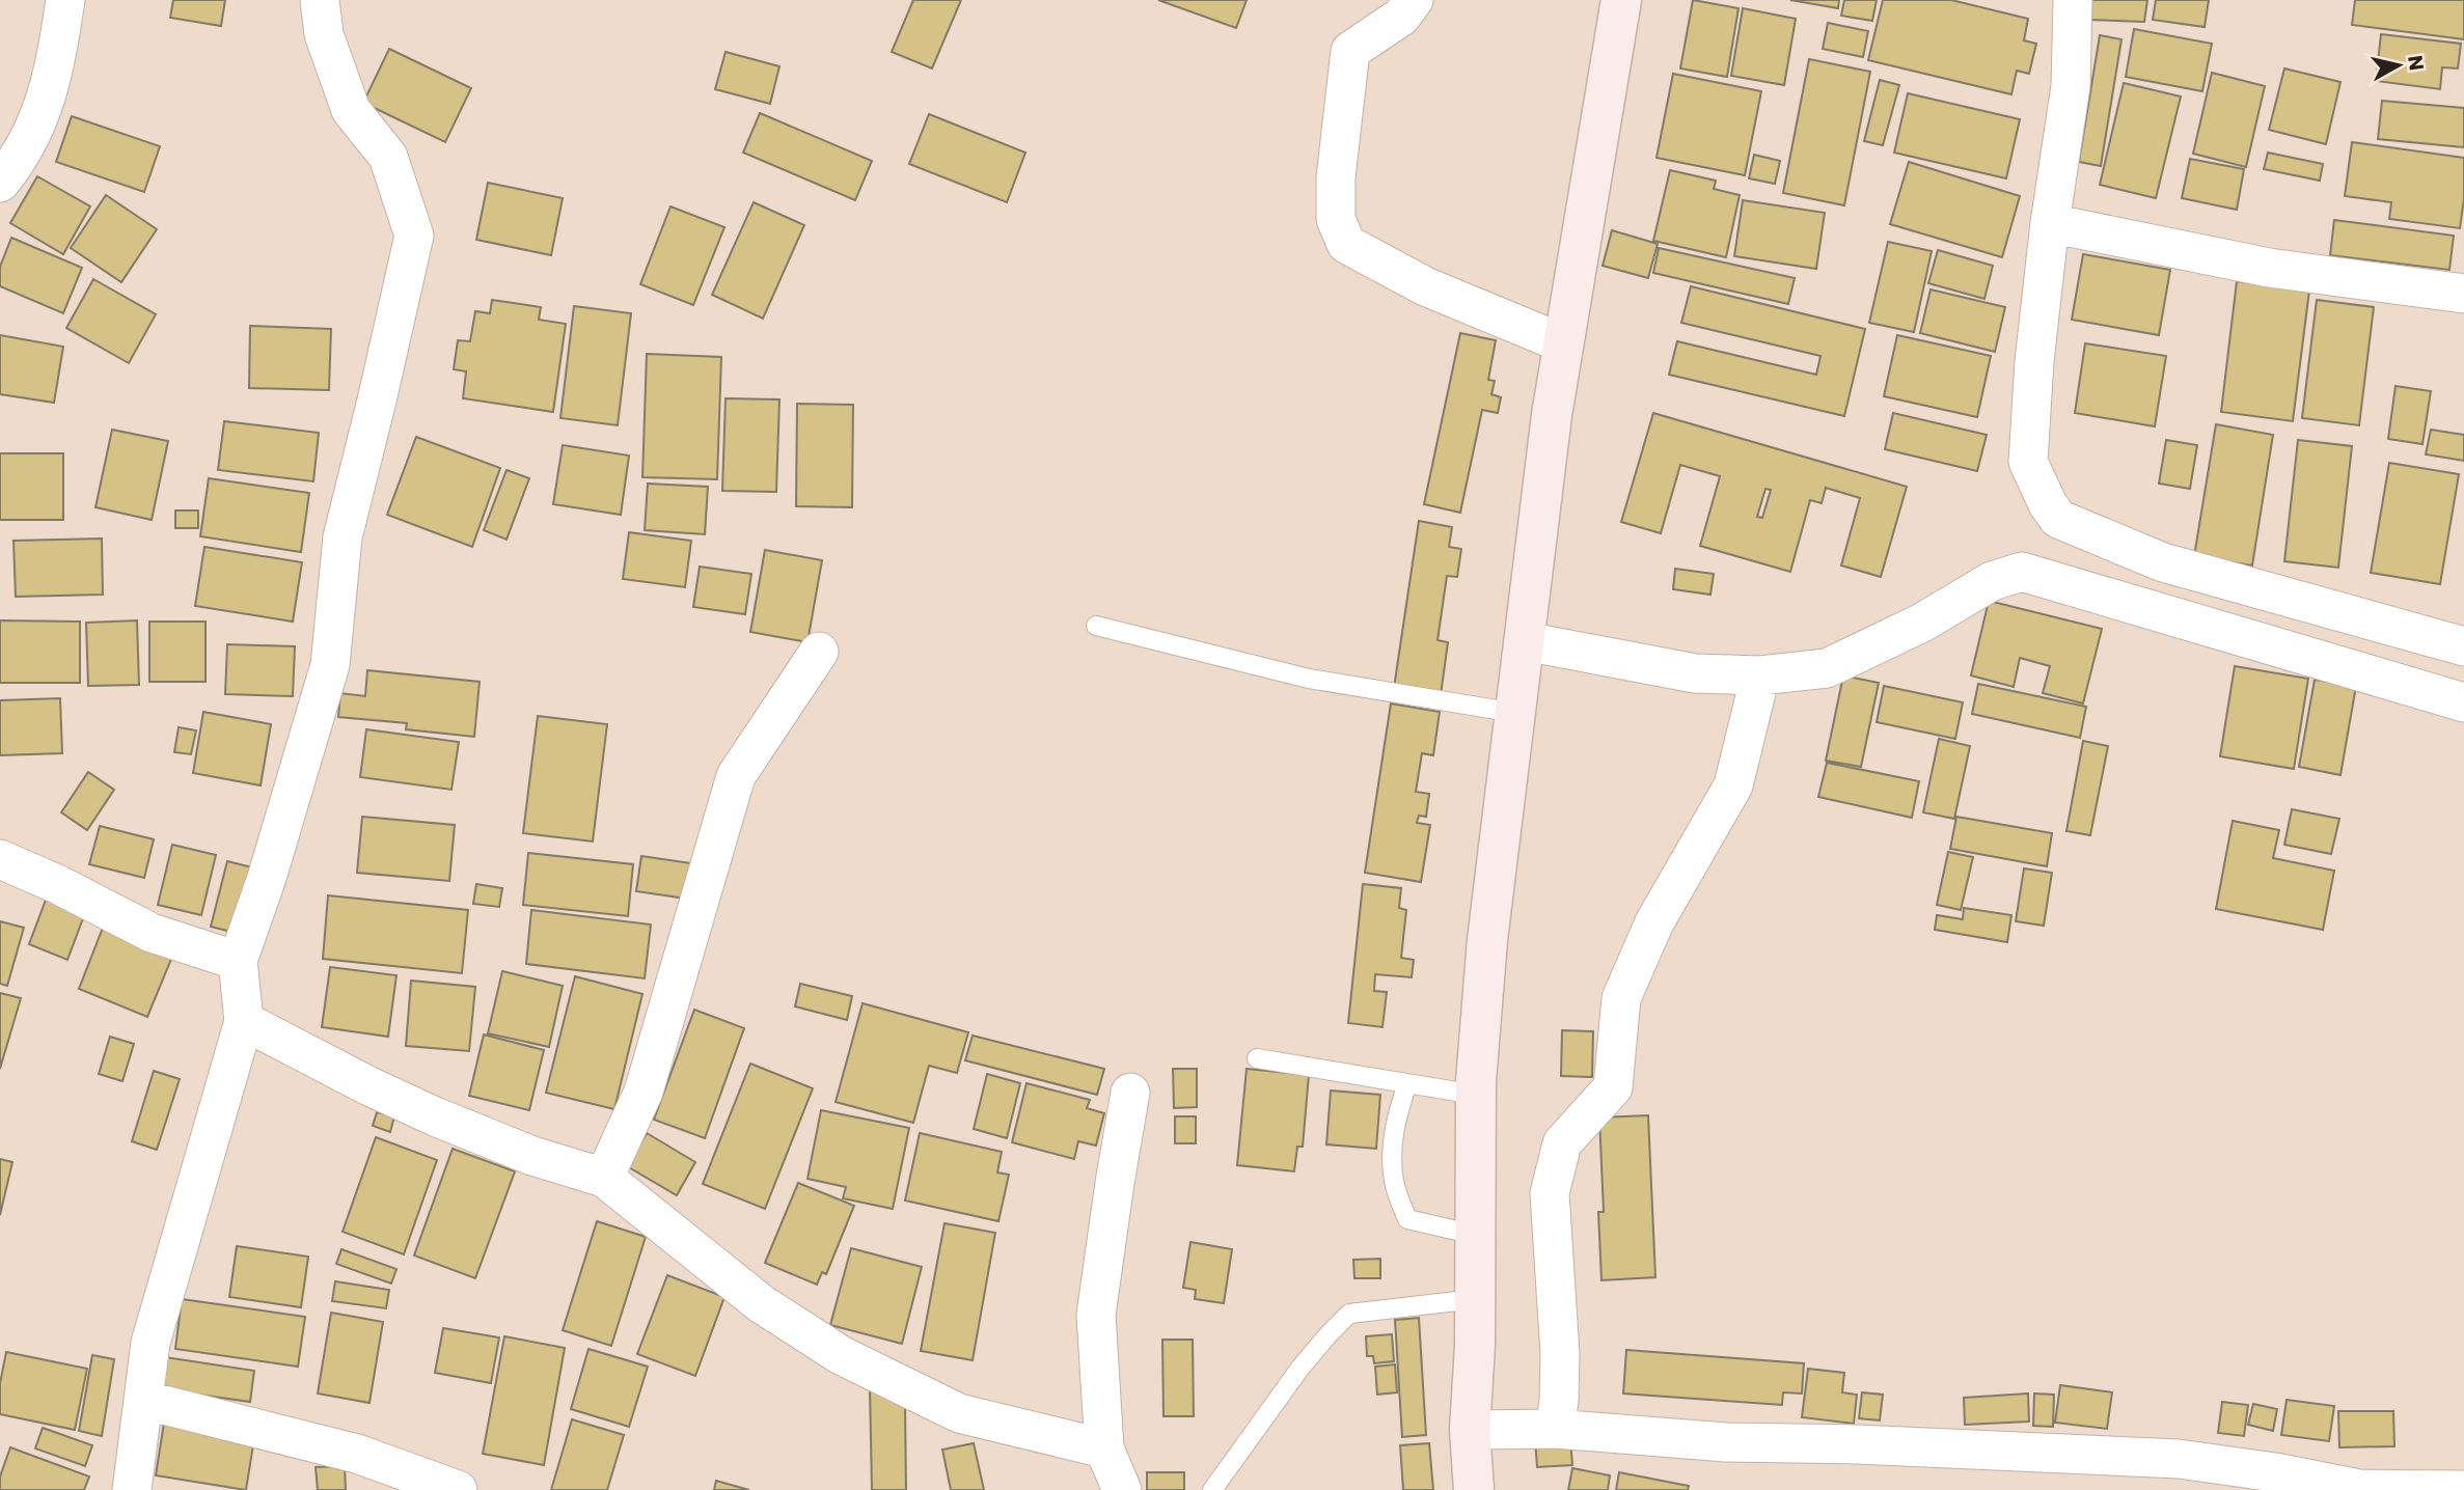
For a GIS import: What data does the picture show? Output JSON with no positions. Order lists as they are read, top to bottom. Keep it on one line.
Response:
{"north":"right"}
